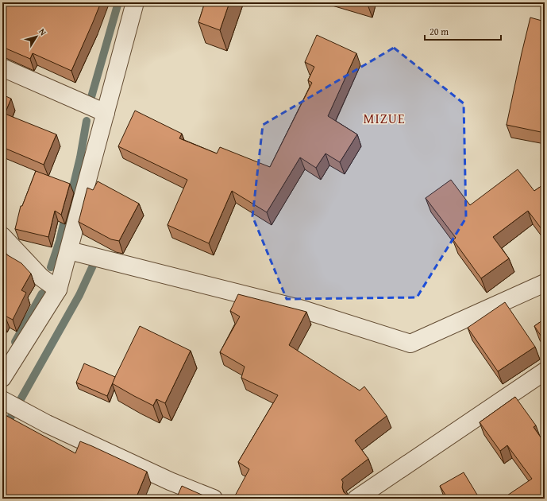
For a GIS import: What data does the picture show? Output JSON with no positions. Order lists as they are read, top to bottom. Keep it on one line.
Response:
{"districts":["MIZUE"],"scale_bar":"20 m","north":"top right"}
